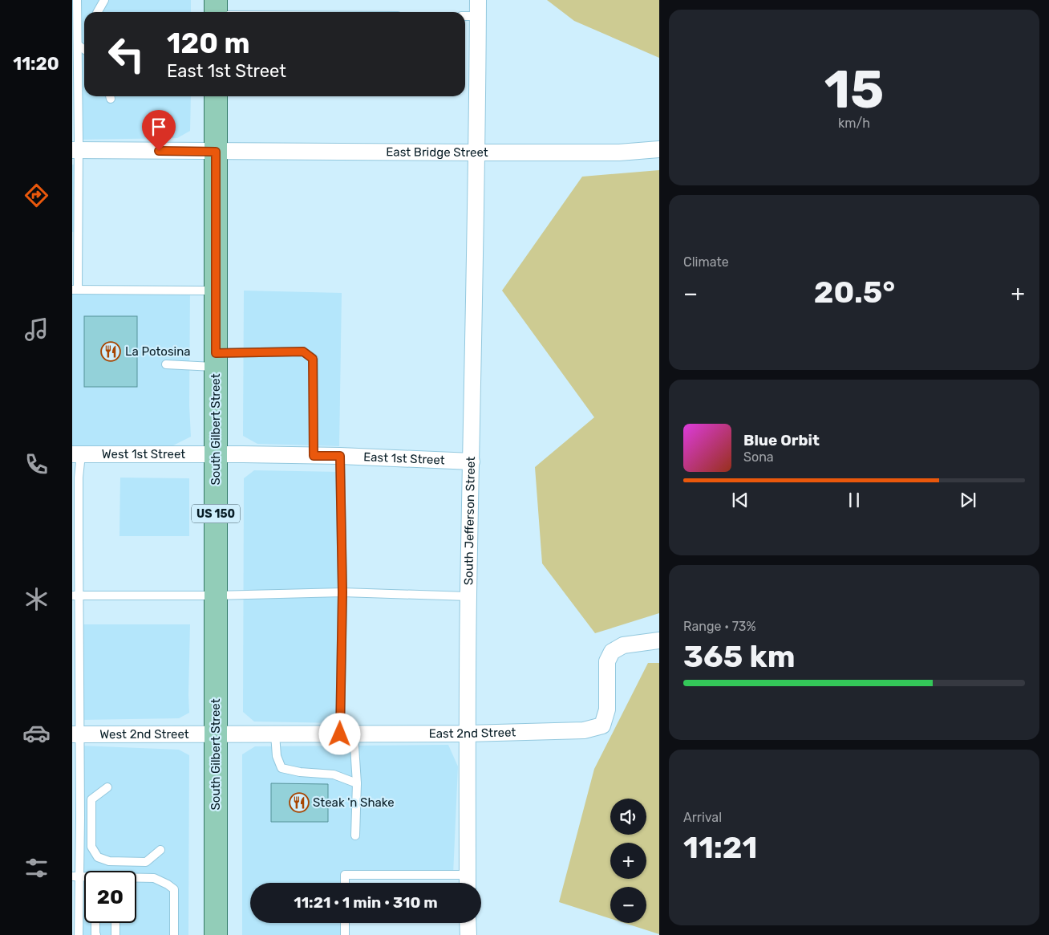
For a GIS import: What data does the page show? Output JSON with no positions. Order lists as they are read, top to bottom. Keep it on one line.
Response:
{"streets":{"main road":["South Gilbert Street","US 150"],"street":["East Bridge Street","West 1st Street","East 1st Street","South Jefferson Street","East 2nd Street","West 2nd Street"]},"crossings":[["East Bridge Street","South Gilbert Street"],["East Bridge Street","South Jefferson Street"],["South Gilbert Street","West 1st Street"],["South Gilbert Street","East 1st Street"],["South Gilbert Street","East 2nd Street"],["South Gilbert Street","West 2nd Street"],["West 1st Street","East 1st Street"],["East 1st Street","South Jefferson Street"],["South Jefferson Street","East 2nd Street"],["East 2nd Street","West 2nd Street"]],"places":{"restaurant":["La Potosina","Steak 'n Shake"]},"page":{"tabs":"11:20","tile":[["15","km/h"],"Climate",["Range · 73%","365 km"],["Arrival","11:21"]],"turn":["120 m","East 1st Street"],"heat":["−","20.5°","+"],"song":["Blue Orbit","Sona"],"map_buttons":["+","−"],"limit":"20","trip":"11:21 · 1 min · 310 m"}}
